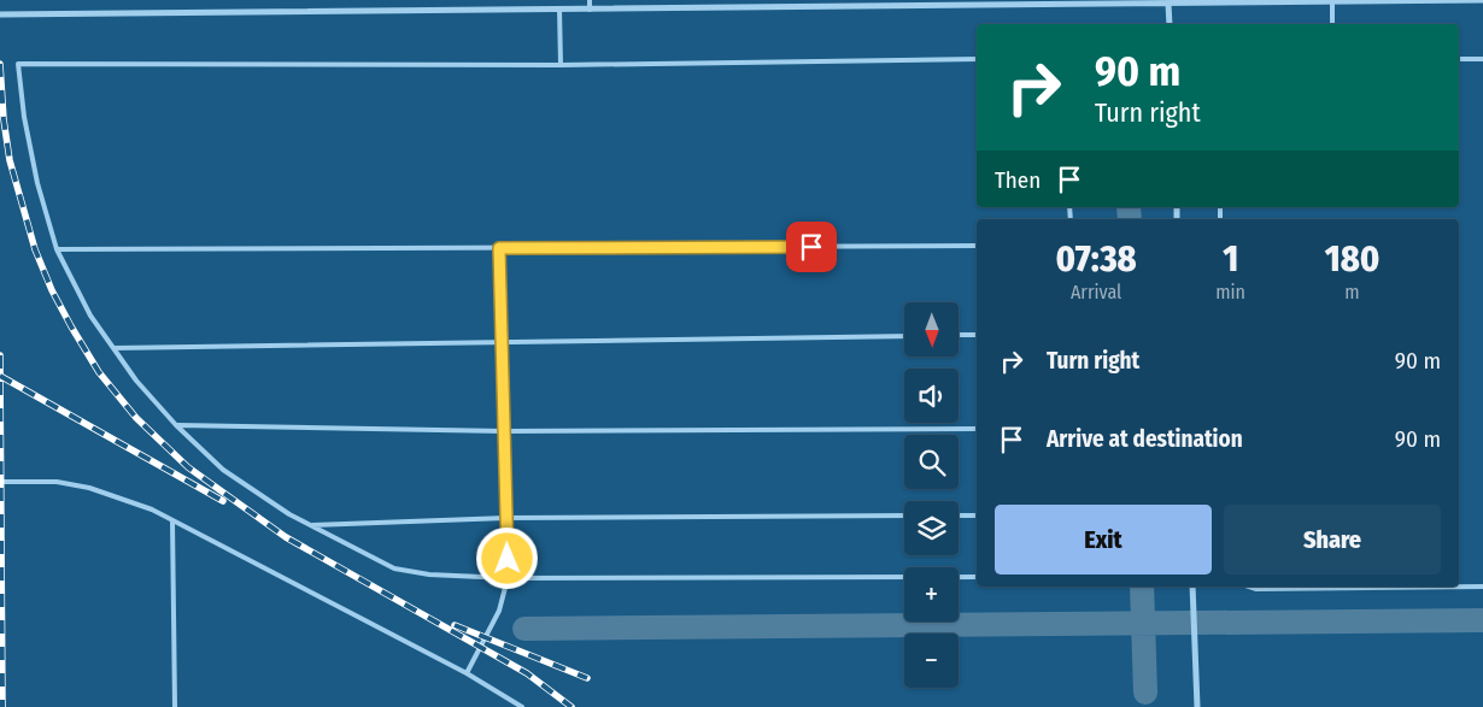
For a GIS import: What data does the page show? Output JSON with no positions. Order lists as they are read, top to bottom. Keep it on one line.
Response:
{"north":"bottom","page":{"turn":["90 m","Turn right"],"then":"Then","eta":["07:38","Arrival","1","min","180","m"],"map_buttons":["+","−"],"list":[{"name":"Turn right","value":"90 m"},{"name":"Arrive at destination","value":"90 m"}],"buttons":["Exit","Share"]}}
